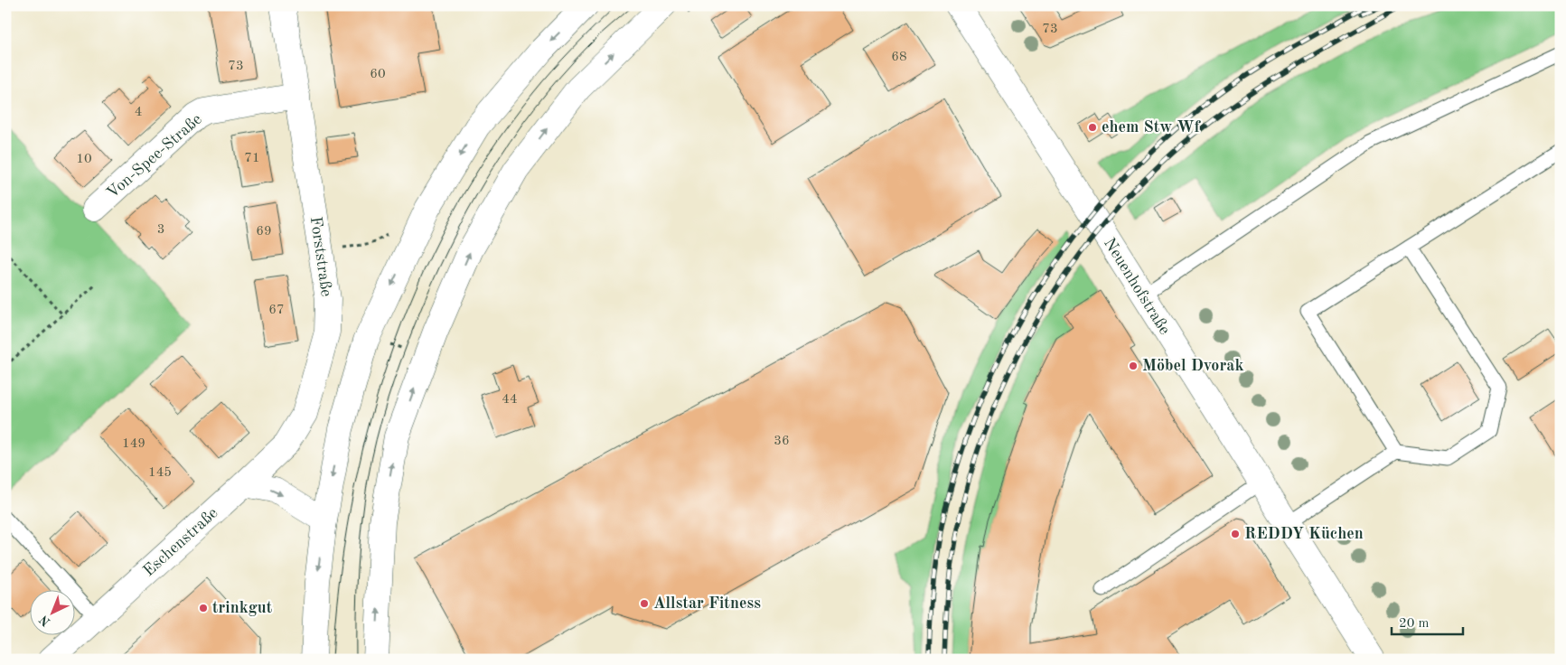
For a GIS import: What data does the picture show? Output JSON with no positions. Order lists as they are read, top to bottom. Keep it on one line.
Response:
{"streets":{"street":["Von-Spee-Straße","Forststraße","Neuenhofstraße","Eschenstraße"]},"crossings":[["Von-Spee-Straße","Forststraße"],["Forststraße","Eschenstraße"]],"places":["ehem Stw Wf","Möbel Dvorak","REDDY Küchen","Allstar Fitness","trinkgut"],"house_numbers":["73","68","73","60","4","71","10","3","69","67","44","36","149","145"],"scale_bar":"20 m","north":"bottom left"}
